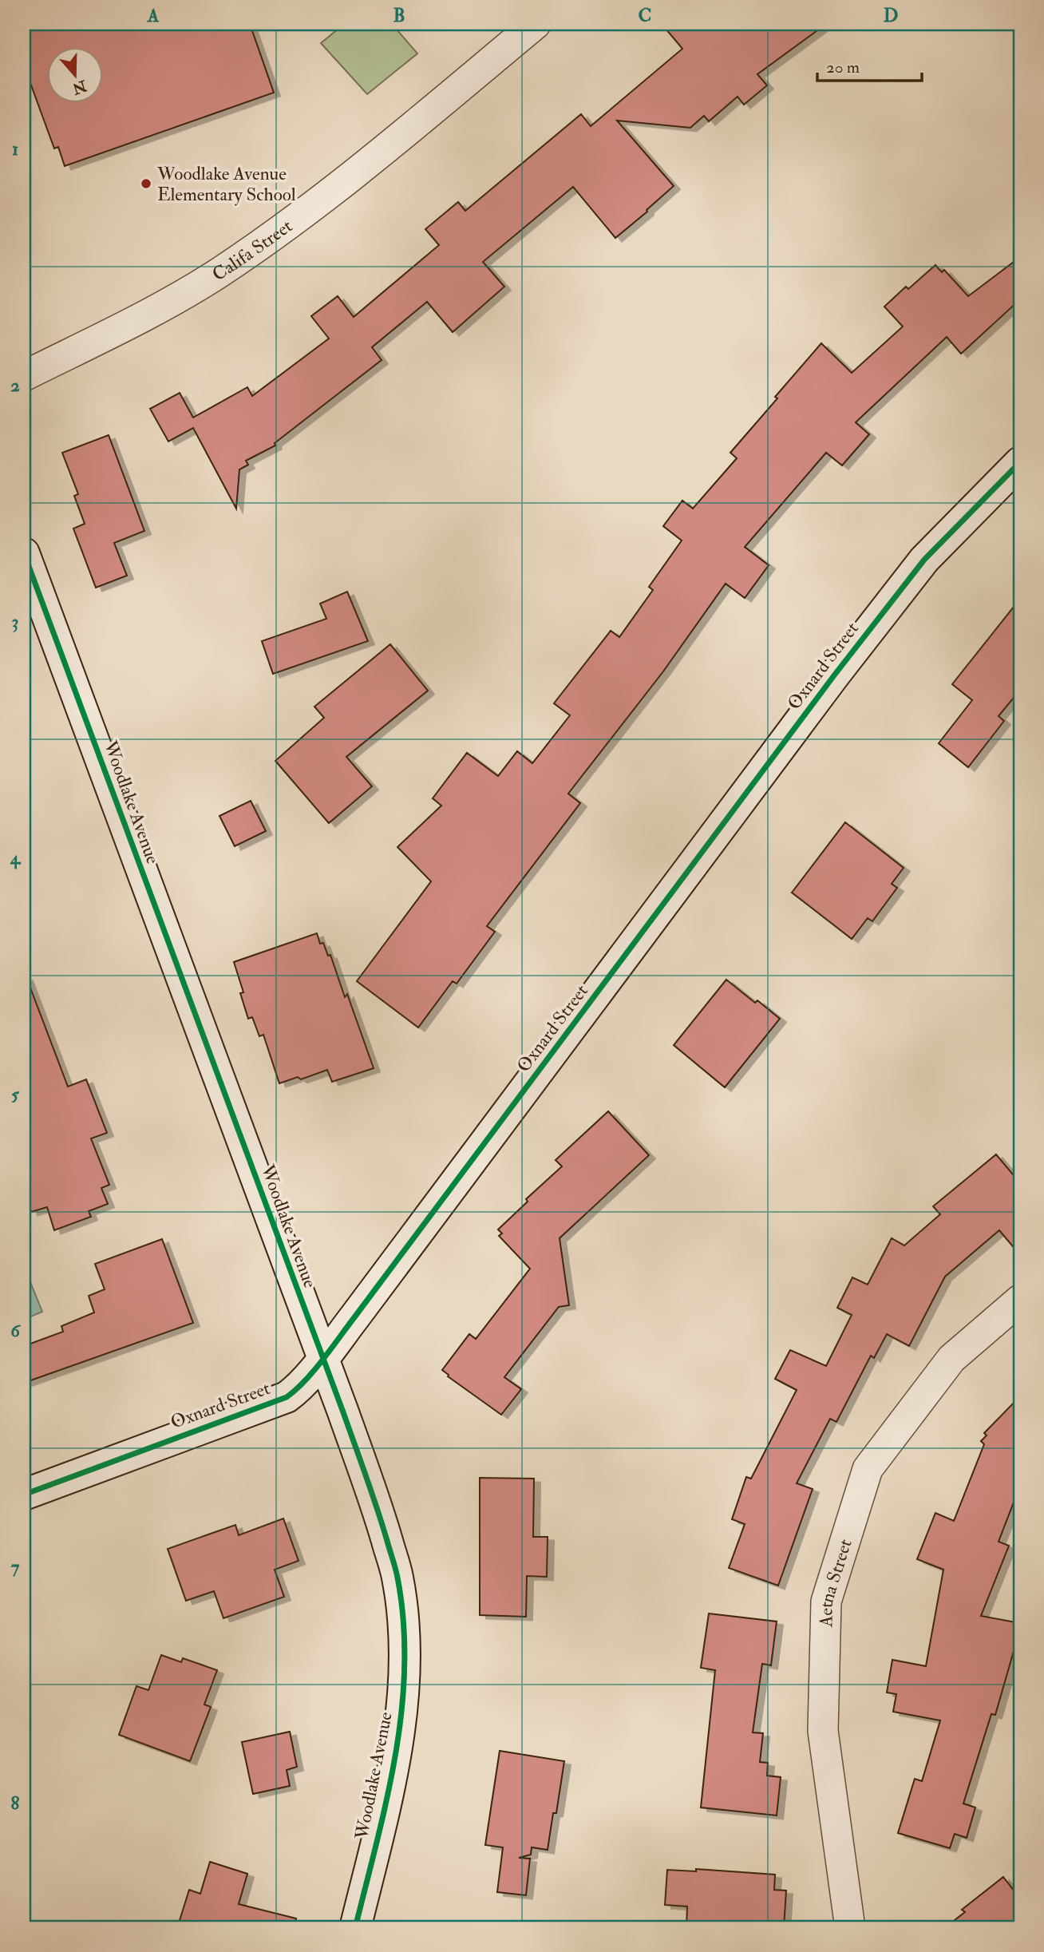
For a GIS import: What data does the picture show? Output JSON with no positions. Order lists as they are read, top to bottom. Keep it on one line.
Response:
{"streets":{"street":["Califa Street","Oxnard Street","Woodlake Avenue","Aetna Street"]},"crossings":[["Oxnard Street","Woodlake Avenue"]],"places":["Woodlake Avenue Elementary School"],"scale_bar":"20 m","north":"bottom","grid":{"columns":["A","B","C","D"],"rows":["1","2","3","4","5","6","7","8"]}}
